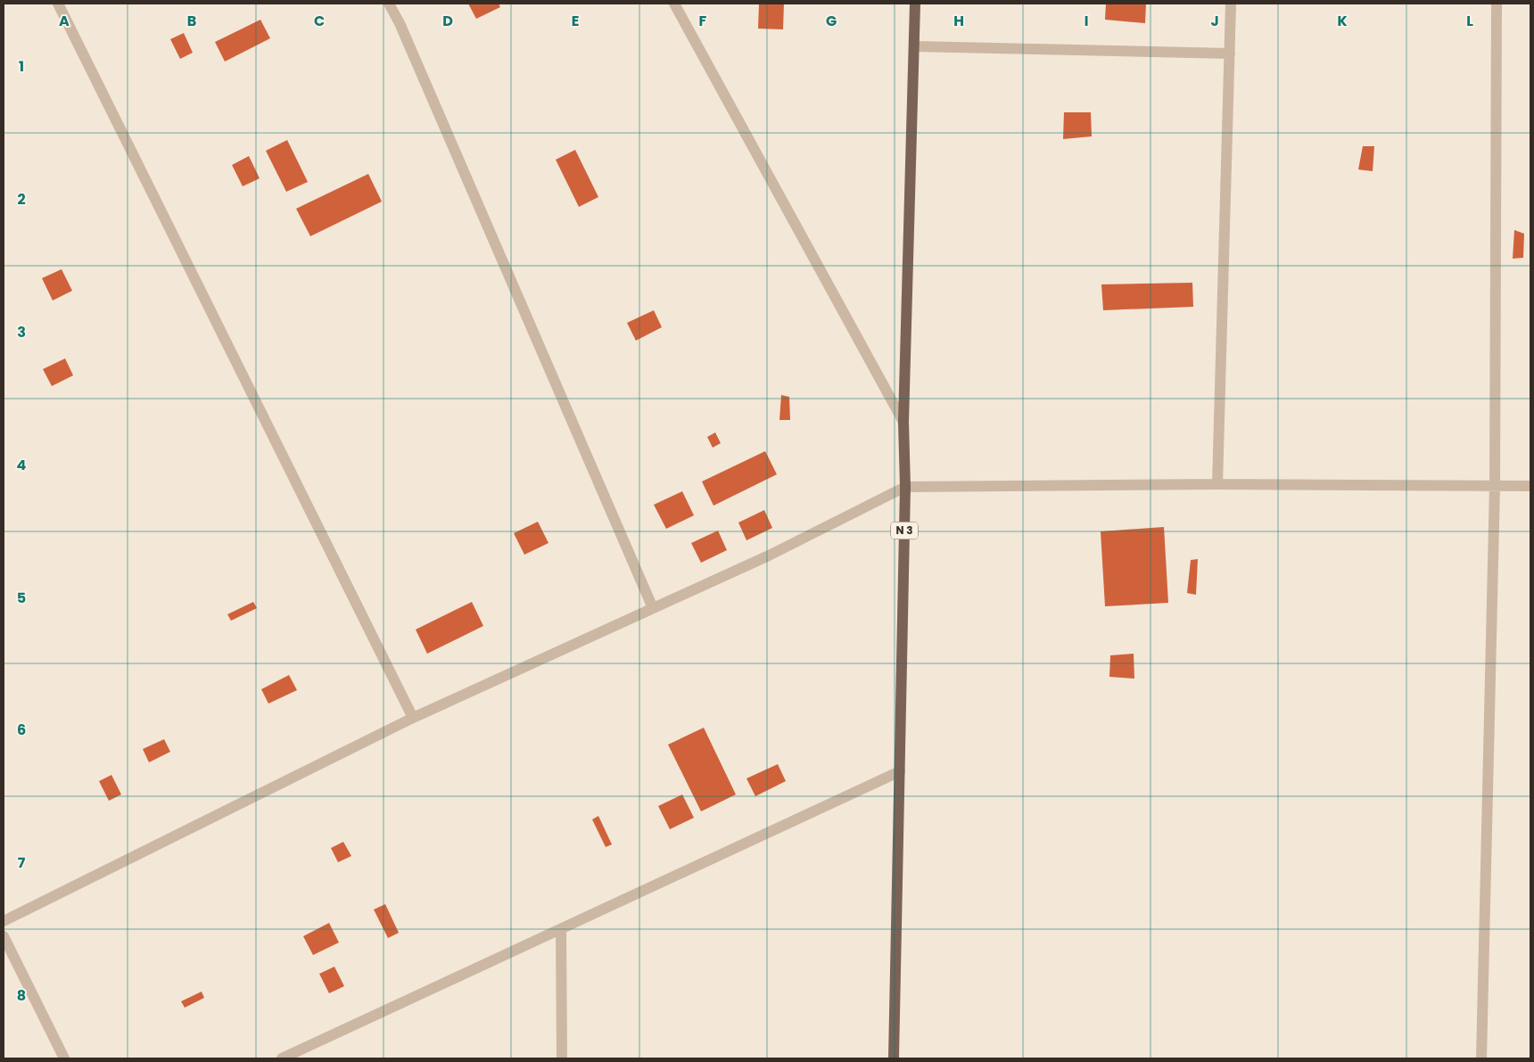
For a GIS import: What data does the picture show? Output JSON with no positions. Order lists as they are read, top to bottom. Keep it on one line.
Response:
{"streets":{"main road":["N 3"]},"grid":{"columns":["A","B","C","D","E","F","G","H","I","J","K","L"],"rows":["1","2","3","4","5","6","7","8"]}}
